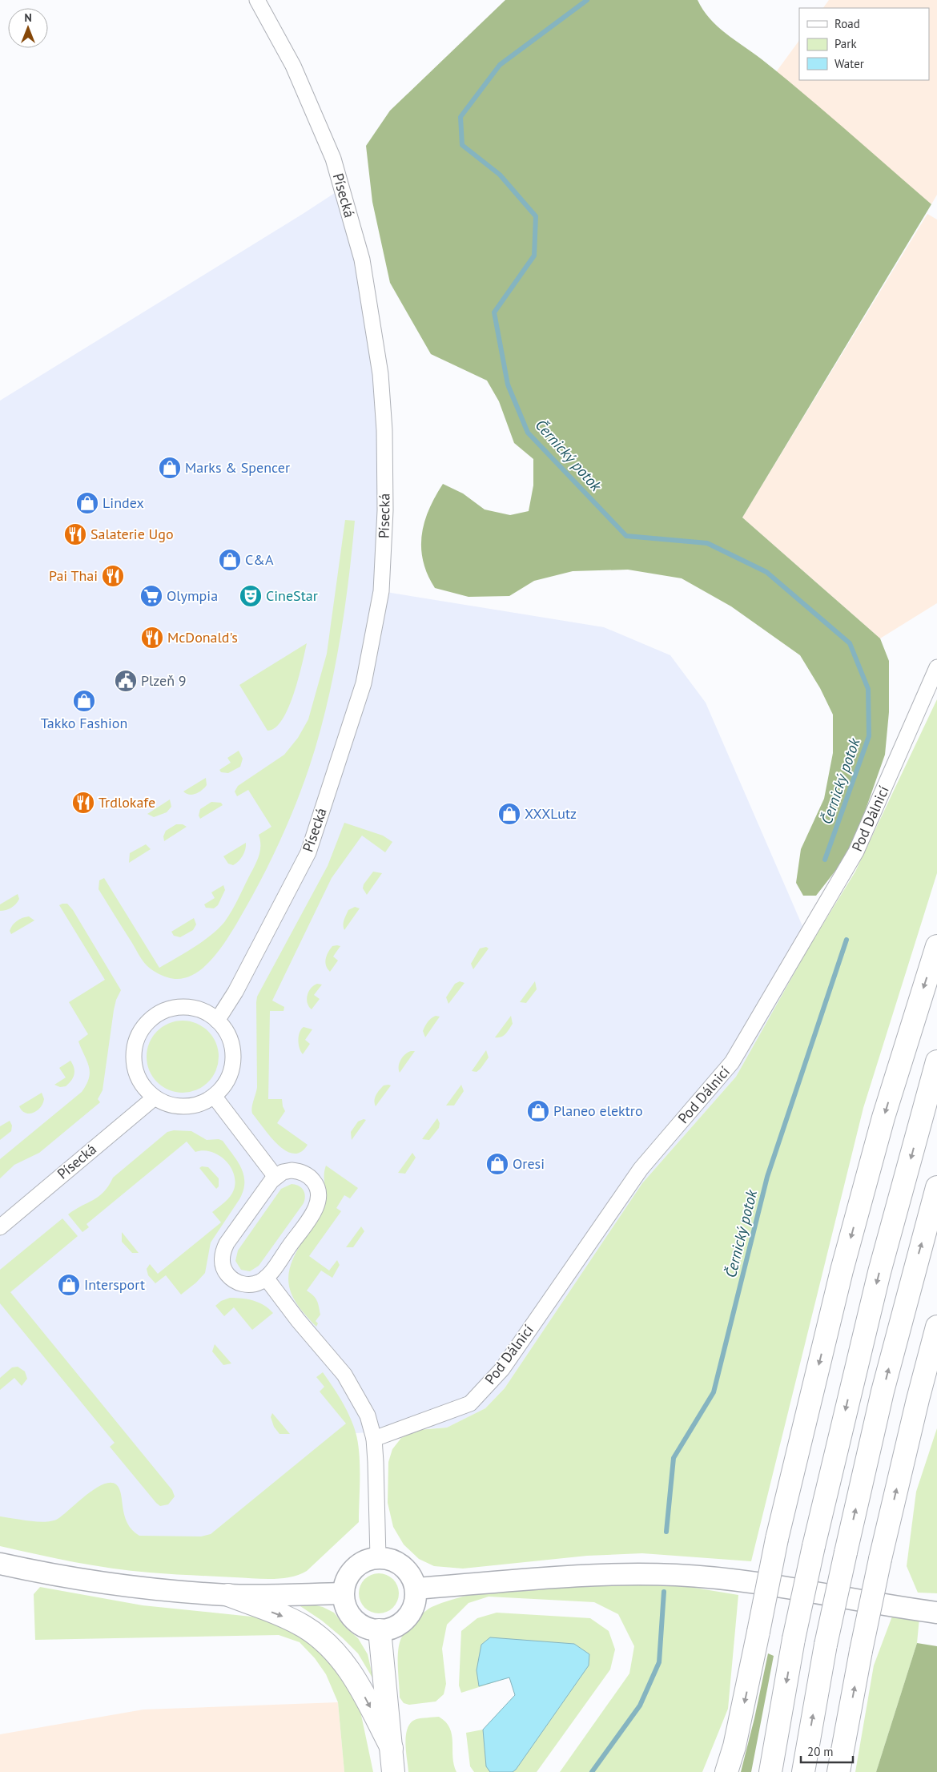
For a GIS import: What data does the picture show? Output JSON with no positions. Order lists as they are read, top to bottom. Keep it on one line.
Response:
{"streets":{"street":["Písecká","Pod Dálnicí"]},"water":["Černický potok"],"places":{"shop":["Marks & Spencer","Lindex","C&A","Takko Fashion","XXXLutz","Planeo elektro","Oresi","Intersport"],"restaurant":["Salaterie Ugo","Pai Thai","McDonald's","Trdlokafe"],"supermarket":["Olympia"],"theatre":["CineStar"],"public building":["Plzeň 9"]},"legend":["Road","Park","Water"],"scale_bar":"20 m","north":"top"}
